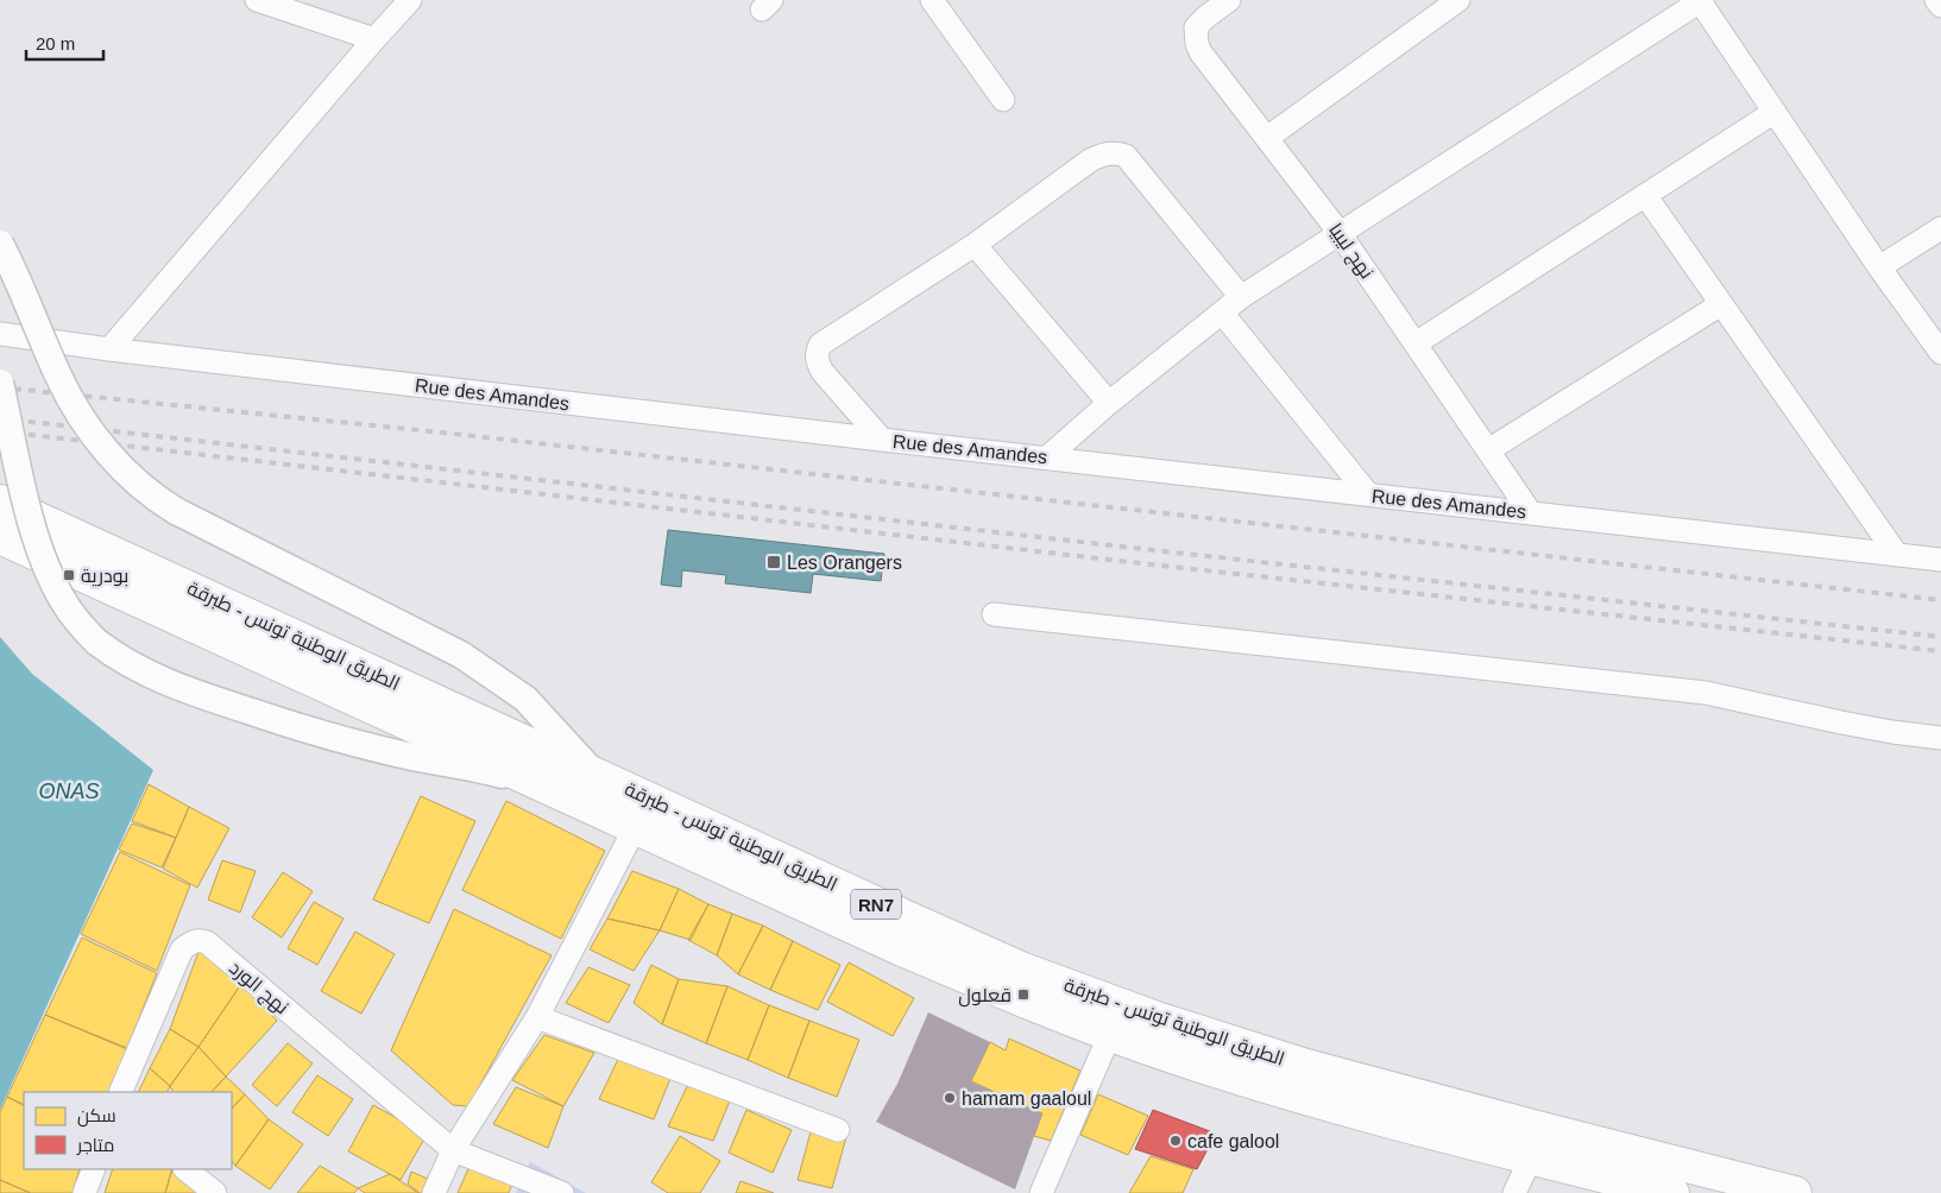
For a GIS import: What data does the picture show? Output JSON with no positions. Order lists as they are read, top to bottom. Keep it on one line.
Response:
{"streets":{"main road":["الطريق الوطنية تونس - طبرقة","RN7"],"street":["نهج ليبيا","Rue des Amandes","نهج الورد"]},"crossings":[["نهج ليبيا","Rue des Amandes"]],"water":["ONAS"],"places":{"transit":["Les Orangers","بودرية","قعلول"],"other":["hamam gaaloul","cafe galool"]},"legend":["سكن","متاجر"],"scale_bar":"20 m"}
